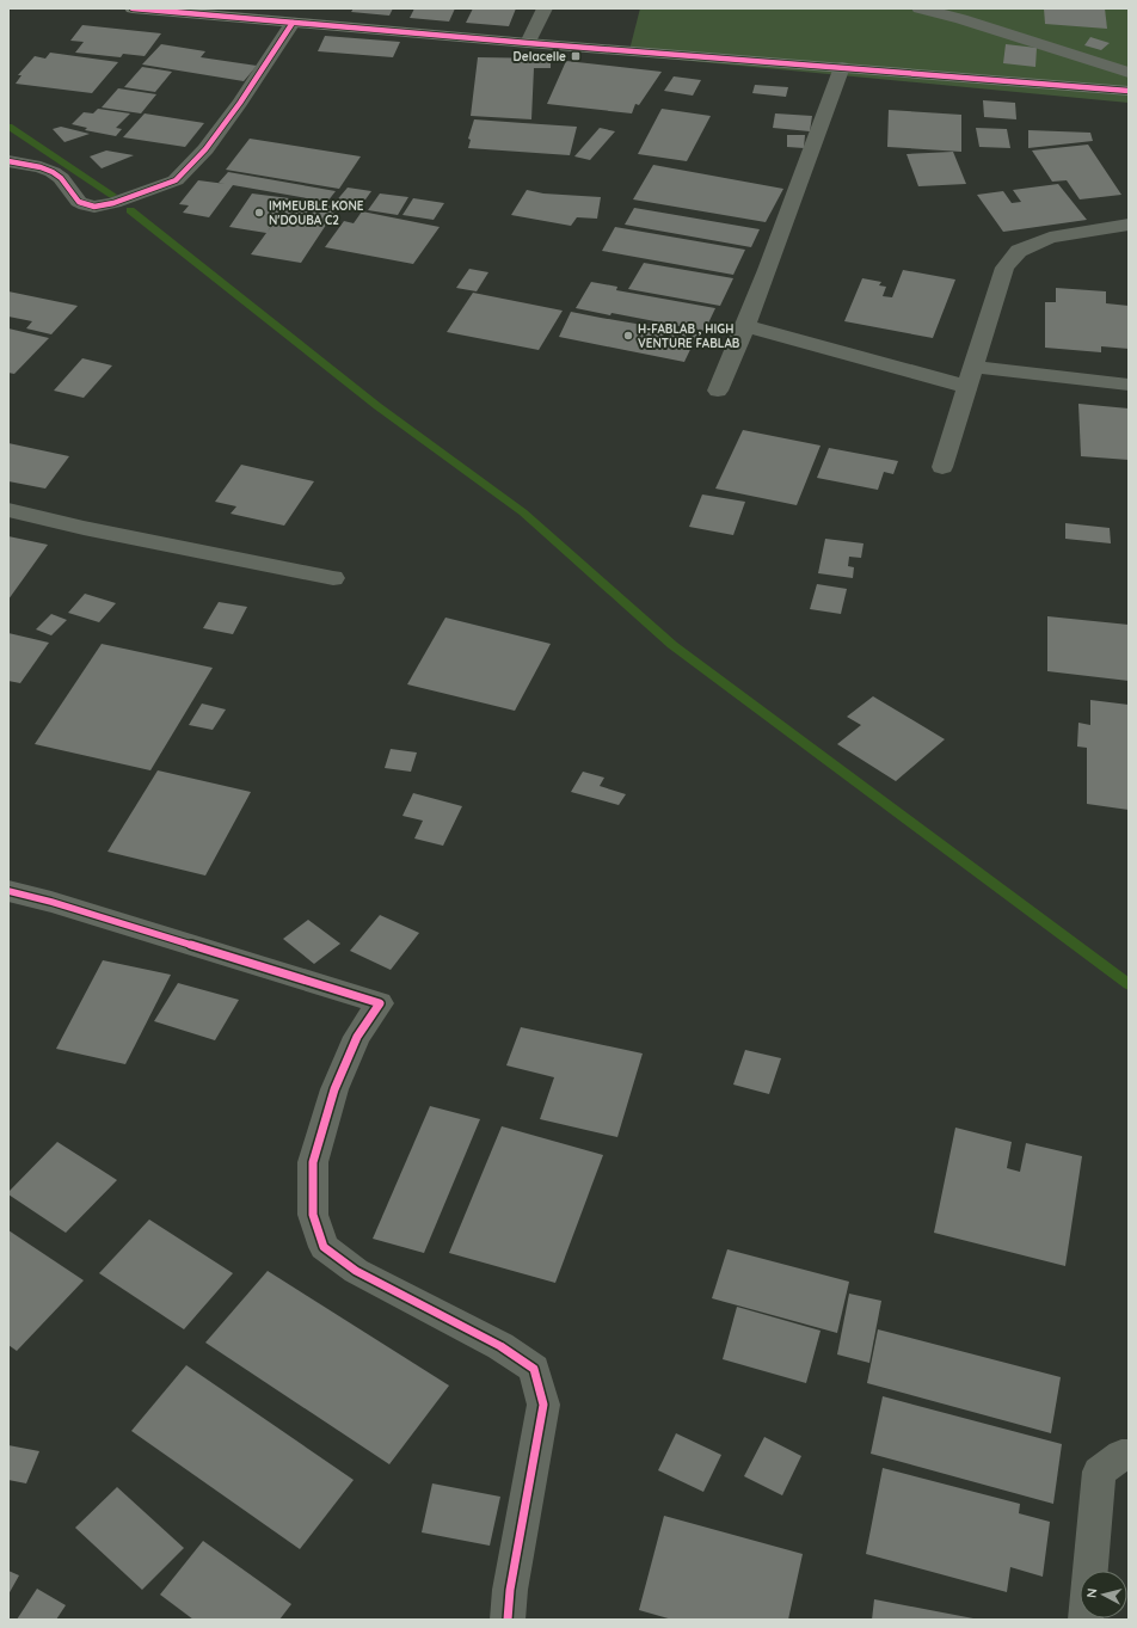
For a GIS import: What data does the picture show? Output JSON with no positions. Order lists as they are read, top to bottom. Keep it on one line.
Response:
{"places":{"transit":["Delacelle"],"other":["IMMEUBLE KONE N'DOUBA C2","H-FABLAB , HIGH VENTURE FABLAB"]},"north":"left"}
